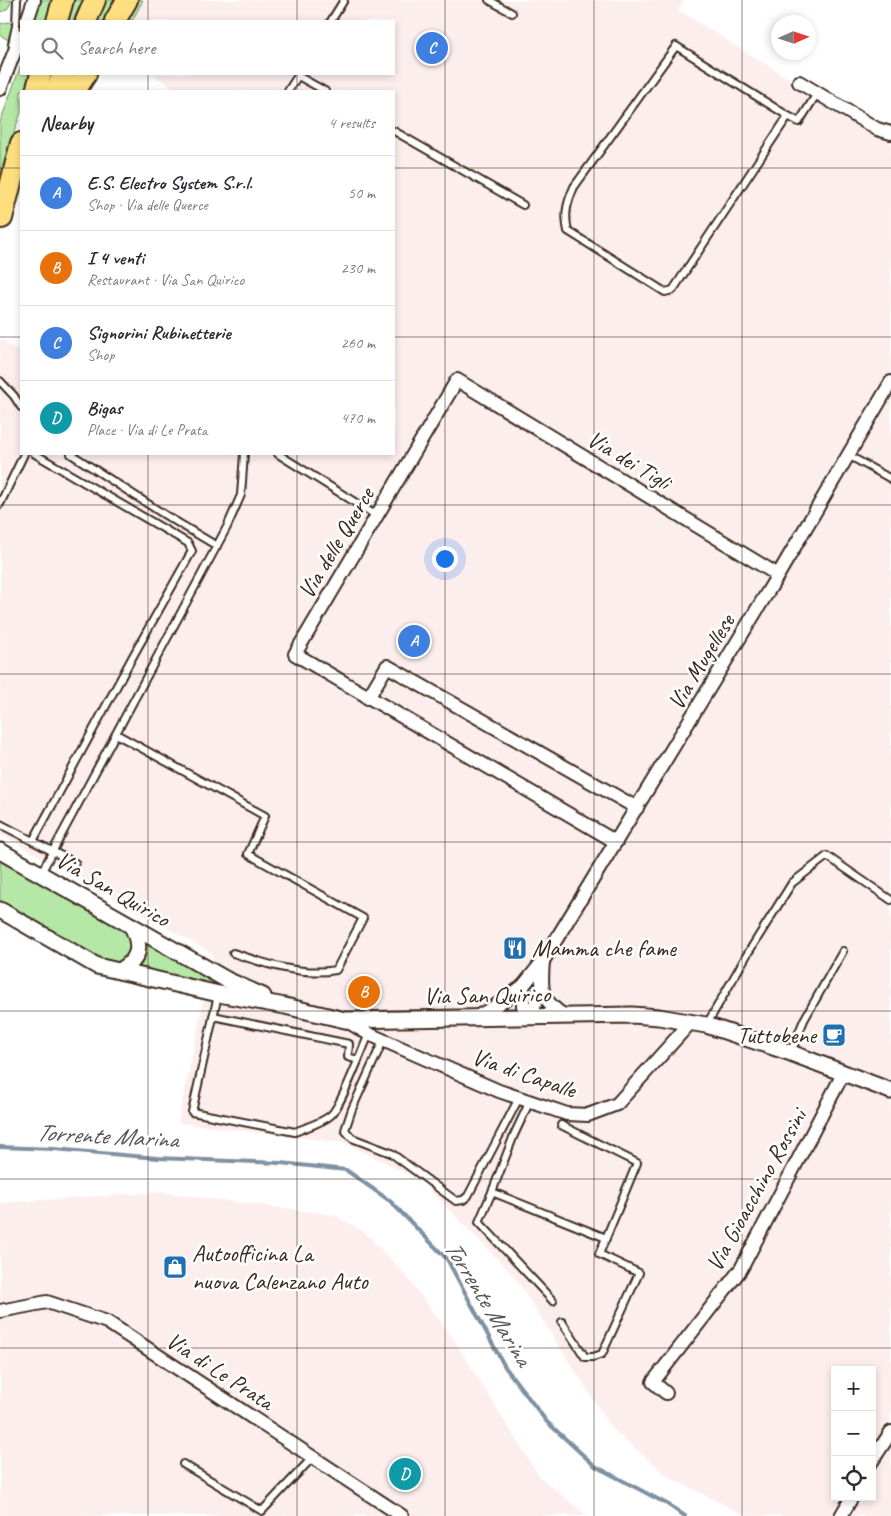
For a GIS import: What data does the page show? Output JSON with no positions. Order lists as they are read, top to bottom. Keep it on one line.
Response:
{"streets":{"street":["Via dei Tigli","Via delle Querce","Via Mugellese","Via San Quirico","Via di Capalle","Via Gioacchino Rossini","Via di Le Prata"]},"crossings":[["Via dei Tigli","Via delle Querce"],["Via dei Tigli","Via Mugellese"],["Via delle Querce","Via Mugellese"],["Via Mugellese","Via San Quirico"],["Via San Quirico","Via di Capalle"]],"water":["Torrente Marina"],"places":{"restaurant":["Mamma che fame"],"cafe":["Tuttobene"],"shop":["Autoofficina La nuova Calenzano Auto"]},"north":"right","page":{"search":"Search here","pins":["C","A","B","D"],"heading":["Nearby","4 results"],"list":[{"mark":"A","name":"E.S. Electro System S.r.l.","note":"Shop · Via delle Querce","value":"50 m"},{"mark":"B","name":"I 4 venti","note":"Restaurant · Via San Quirico","value":"230 m"},{"mark":"C","name":"Signorini Rubinetterie","note":"Shop","value":"260 m"},{"mark":"D","name":"Bigas","note":"Place · Via di Le Prata","value":"470 m"}],"map_buttons":["+","−"]}}
